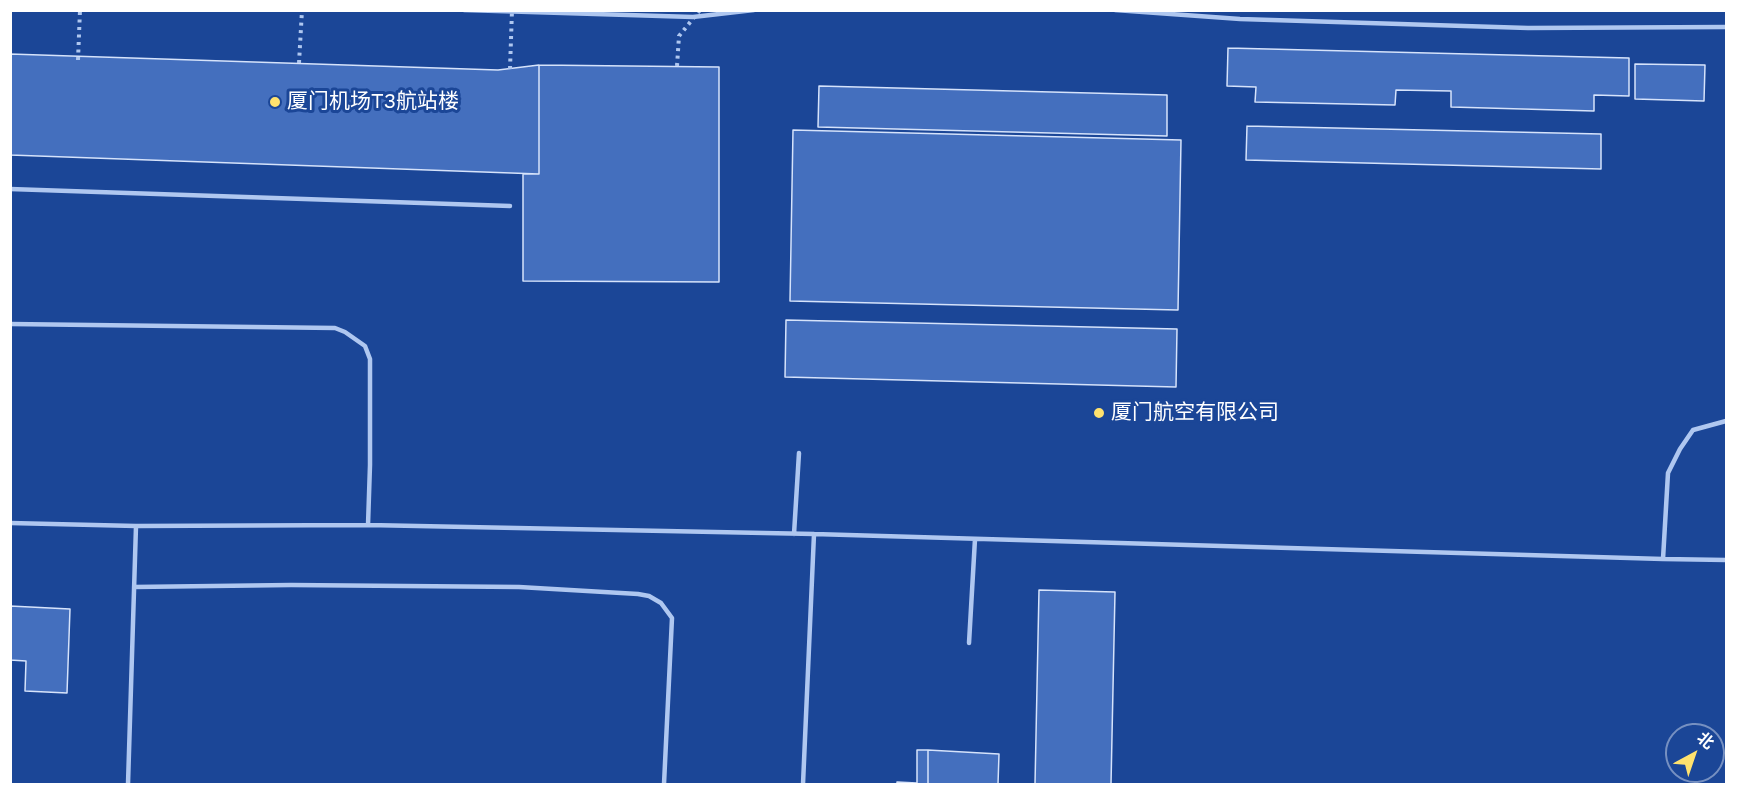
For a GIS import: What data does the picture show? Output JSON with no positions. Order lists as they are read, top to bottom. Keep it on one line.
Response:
{"places":["厦门机场T3航站楼","厦门航空有限公司"],"north":"top right"}
